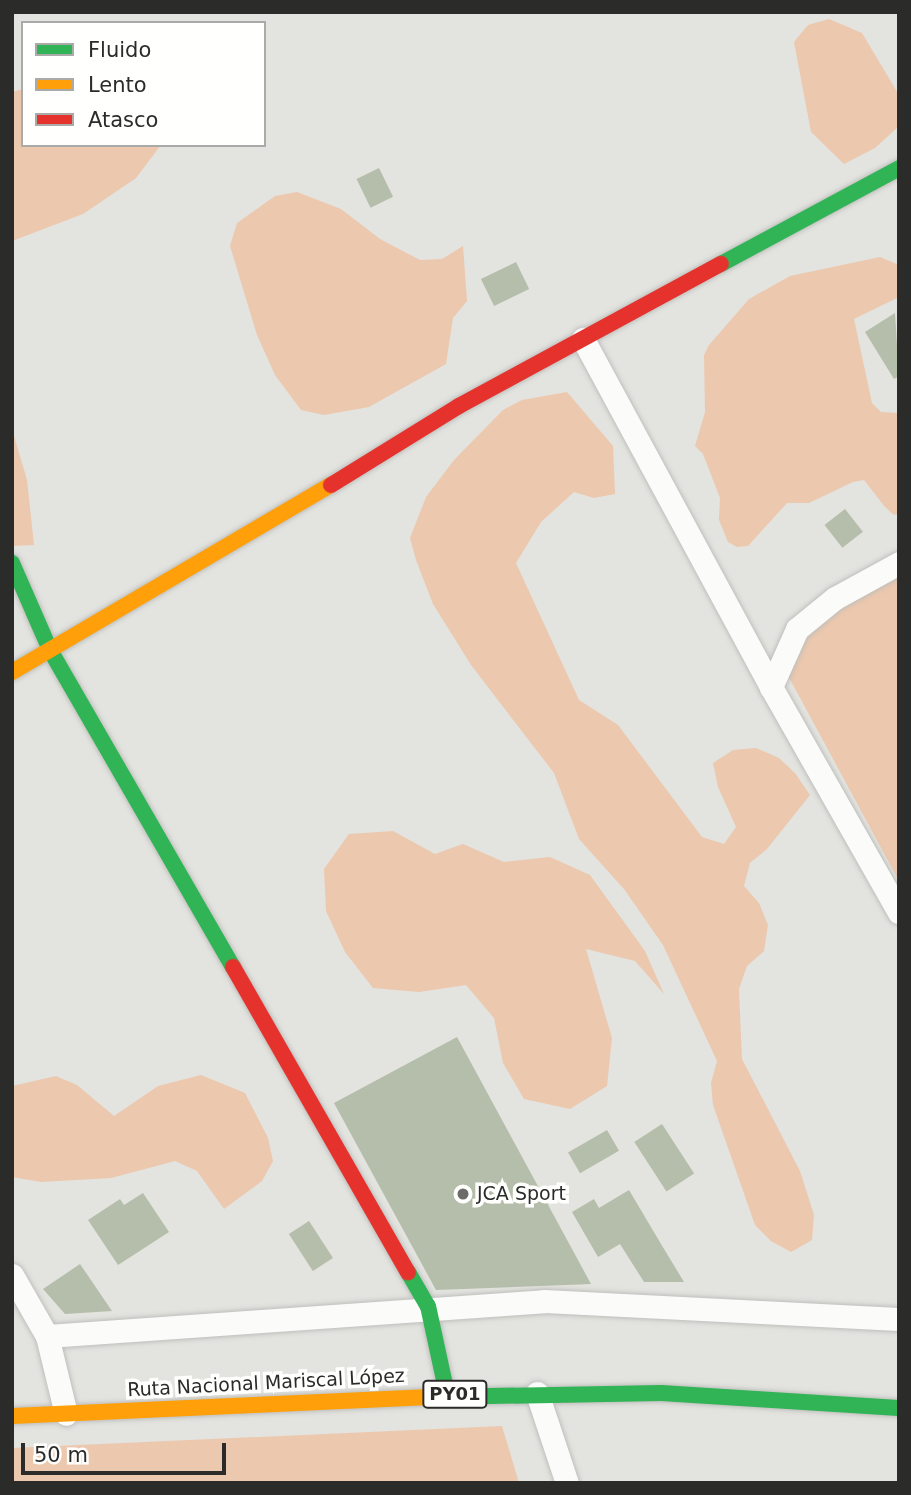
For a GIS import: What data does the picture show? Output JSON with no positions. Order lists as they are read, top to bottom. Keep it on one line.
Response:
{"streets":{"main road":["Ruta Nacional Mariscal López","PY01"]},"places":["JCA Sport"],"legend":["Fluido","Lento","Atasco"],"scale_bar":"50 m"}
